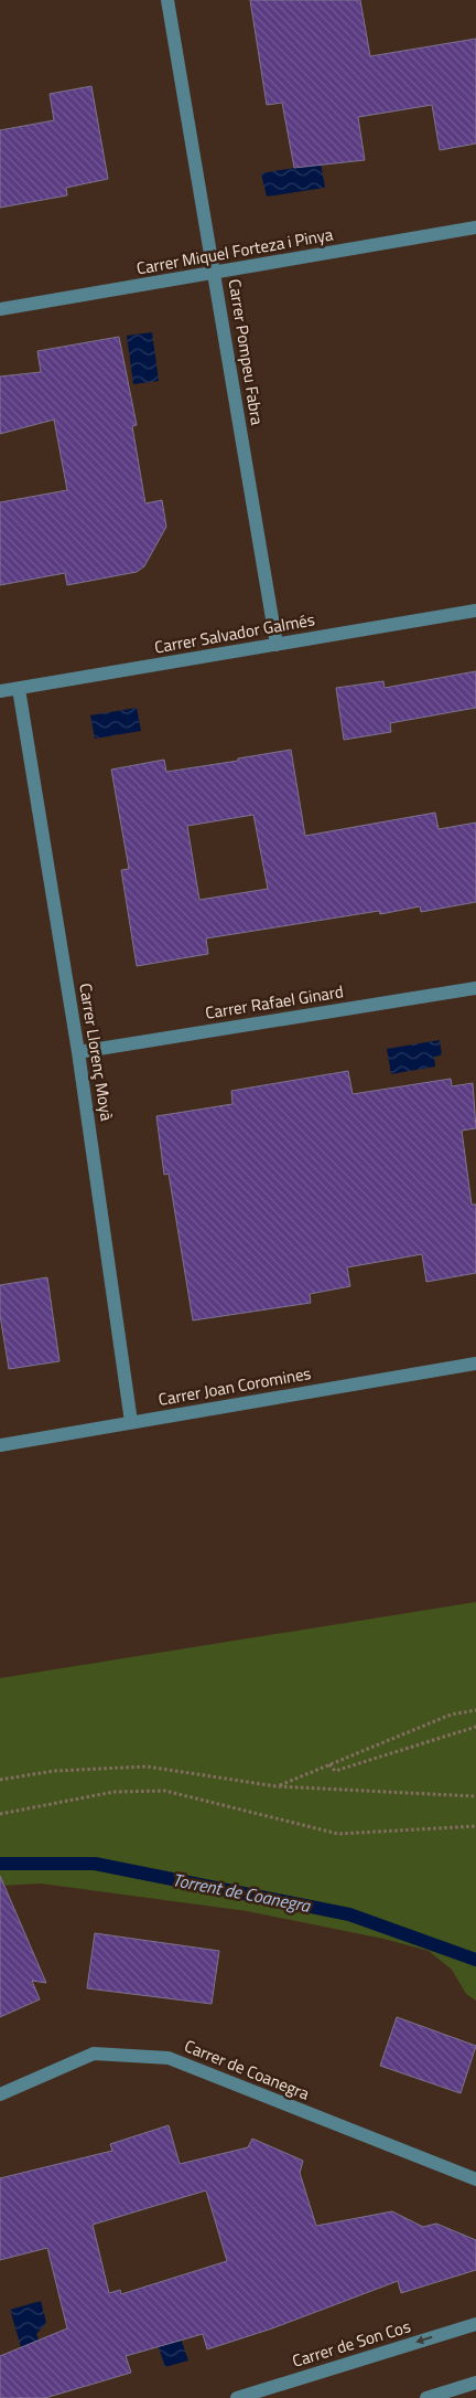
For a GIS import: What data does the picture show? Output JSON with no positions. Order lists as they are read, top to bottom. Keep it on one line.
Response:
{"streets":{"street":["Carrer Miquel Forteza i Pinya","Carrer Pompeu Fabra","Carrer Salvador Galmés","Carrer Rafael Ginard","Carrer Llorenç Moyà","Carrer Joan Coromines","Carrer de Coanegra","Carrer de Son Cos"]},"crossings":[["Carrer Miquel Forteza i Pinya","Carrer Pompeu Fabra"],["Carrer Pompeu Fabra","Carrer Salvador Galmés"],["Carrer Salvador Galmés","Carrer Llorenç Moyà"],["Carrer Rafael Ginard","Carrer Llorenç Moyà"],["Carrer Llorenç Moyà","Carrer Joan Coromines"]],"one_way":["Carrer de Son Cos"],"water":["Torrent de Coanegra"]}
